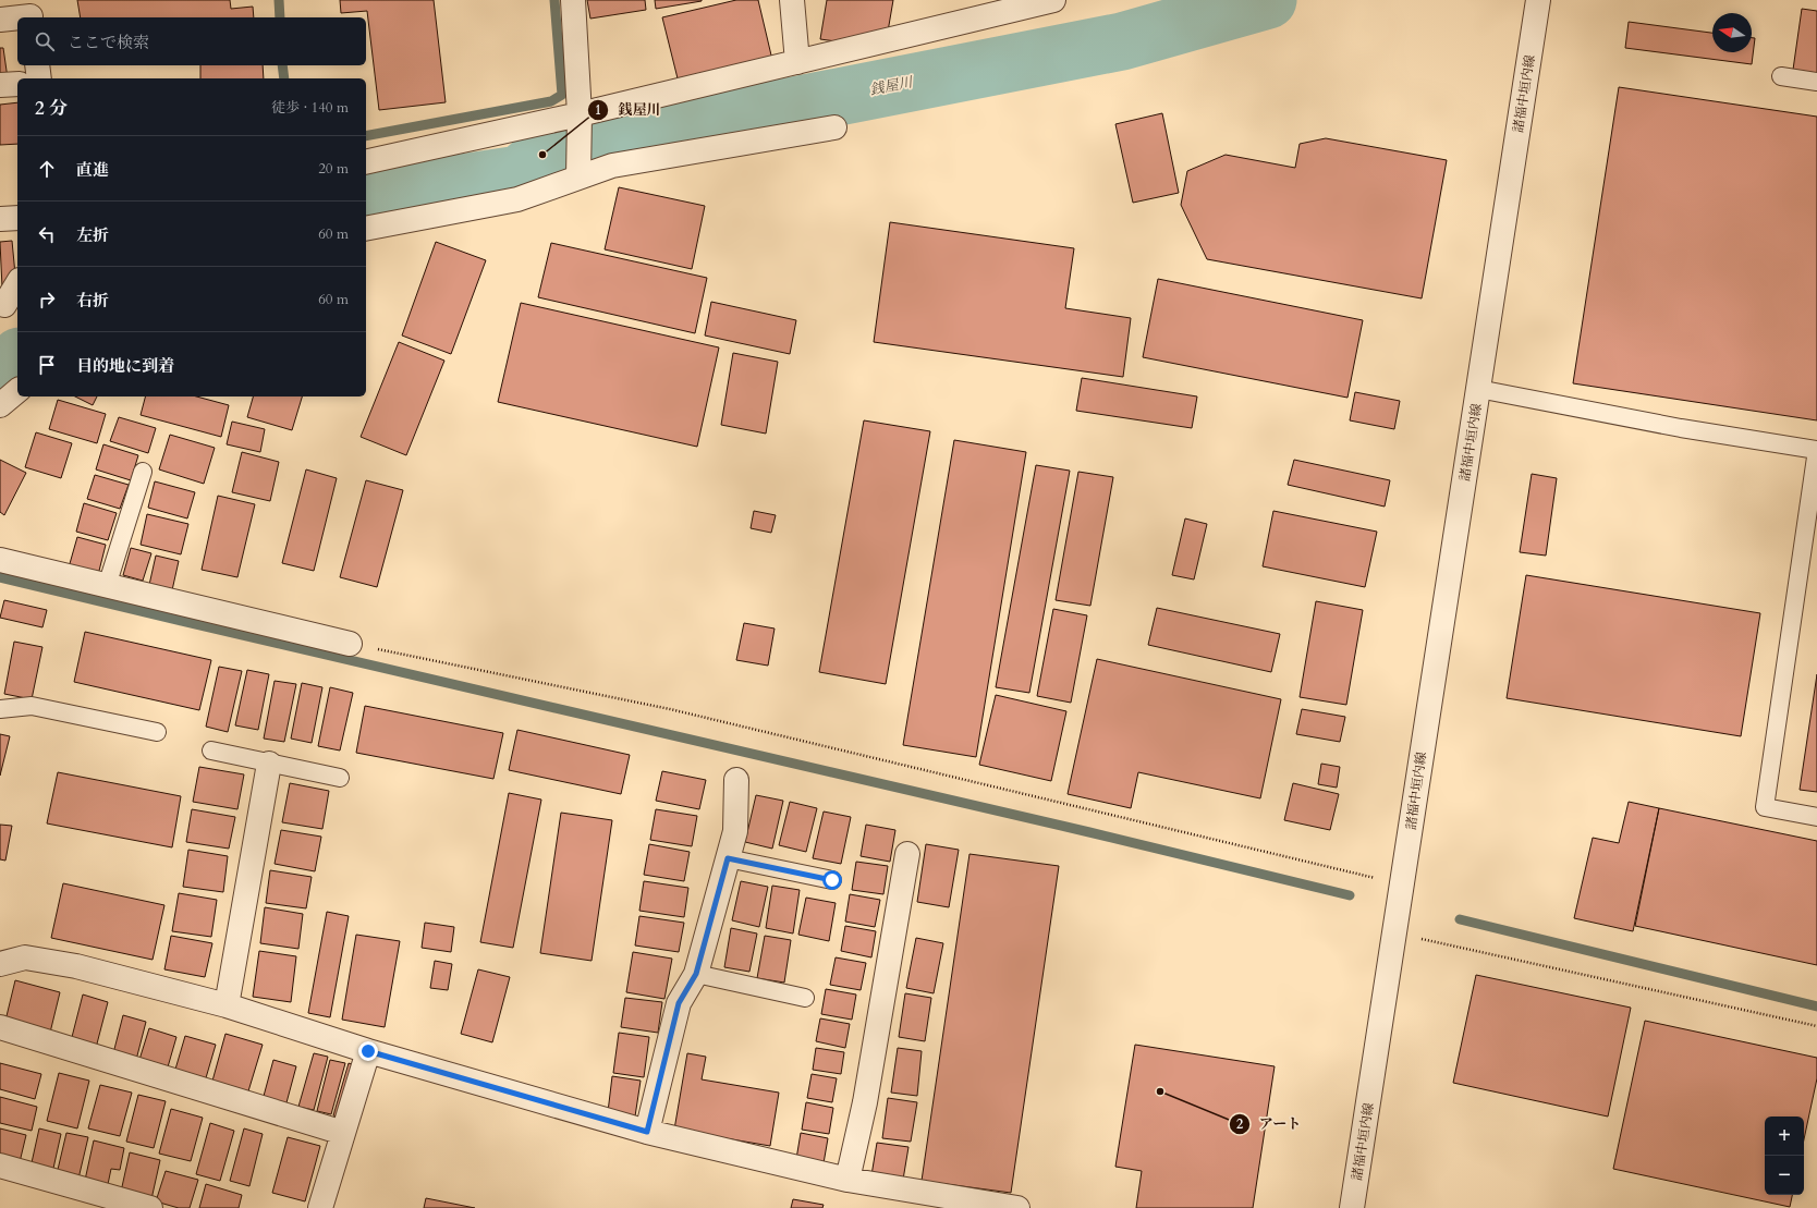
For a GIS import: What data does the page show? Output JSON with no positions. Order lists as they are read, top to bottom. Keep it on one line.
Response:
{"streets":{"street":["諸福中垣内線"]},"water":["銭屋川"],"places":["銭屋川","アート"],"north":"left","page":{"search":"ここで検索","heading":["2 分","徒歩 · 140 m"],"list":[["直進","20 m"],["左折","60 m"],["右折","60 m"],"目的地に到着"],"map_buttons":["+","−"]}}
